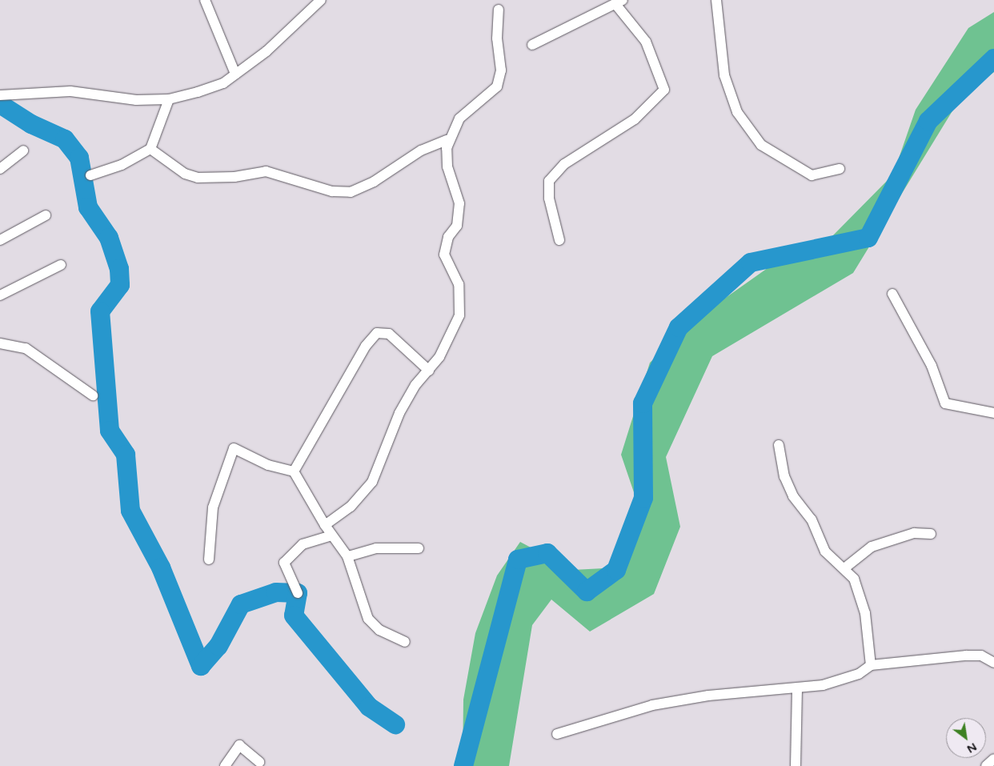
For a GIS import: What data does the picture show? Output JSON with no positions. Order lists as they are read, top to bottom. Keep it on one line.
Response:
{"north":"bottom right"}
